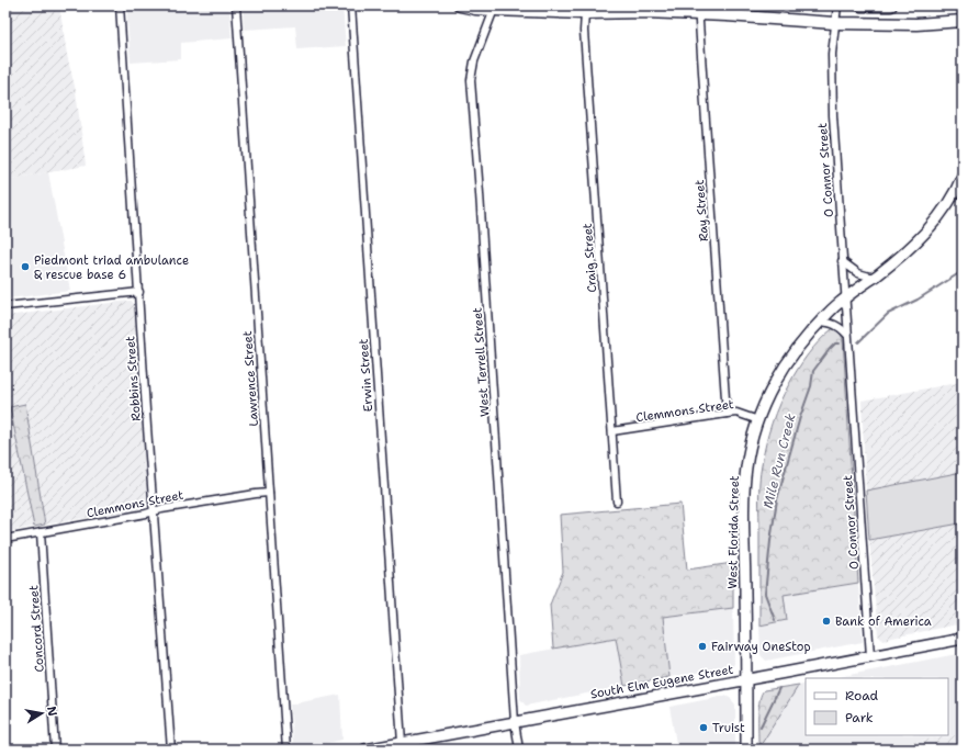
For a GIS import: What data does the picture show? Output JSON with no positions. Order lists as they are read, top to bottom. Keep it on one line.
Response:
{"streets":{"main road":["West Florida Street","South Elm Eugene Street"],"street":["O Connor Street","Ray Street","Craig Street","West Terrell Street","Erwin Street","Robbins Street","Lawrence Street","Clemmons Street","Concord Street"]},"crossings":[["O Connor Street","West Florida Street"],["O Connor Street","South Elm Eugene Street"],["Ray Street","Clemmons Street"],["Craig Street","Clemmons Street"],["West Terrell Street","South Elm Eugene Street"],["Erwin Street","South Elm Eugene Street"],["Robbins Street","Clemmons Street"],["Lawrence Street","Clemmons Street"],["Clemmons Street","West Florida Street"],["Clemmons Street","Concord Street"],["West Florida Street","South Elm Eugene Street"]],"water":["Mile Run Creek"],"places":["Piedmont triad ambulance & rescue base 6","Bank of America","Fairway OneStop","Truist"],"legend":["Road","Park"],"north":"right"}
